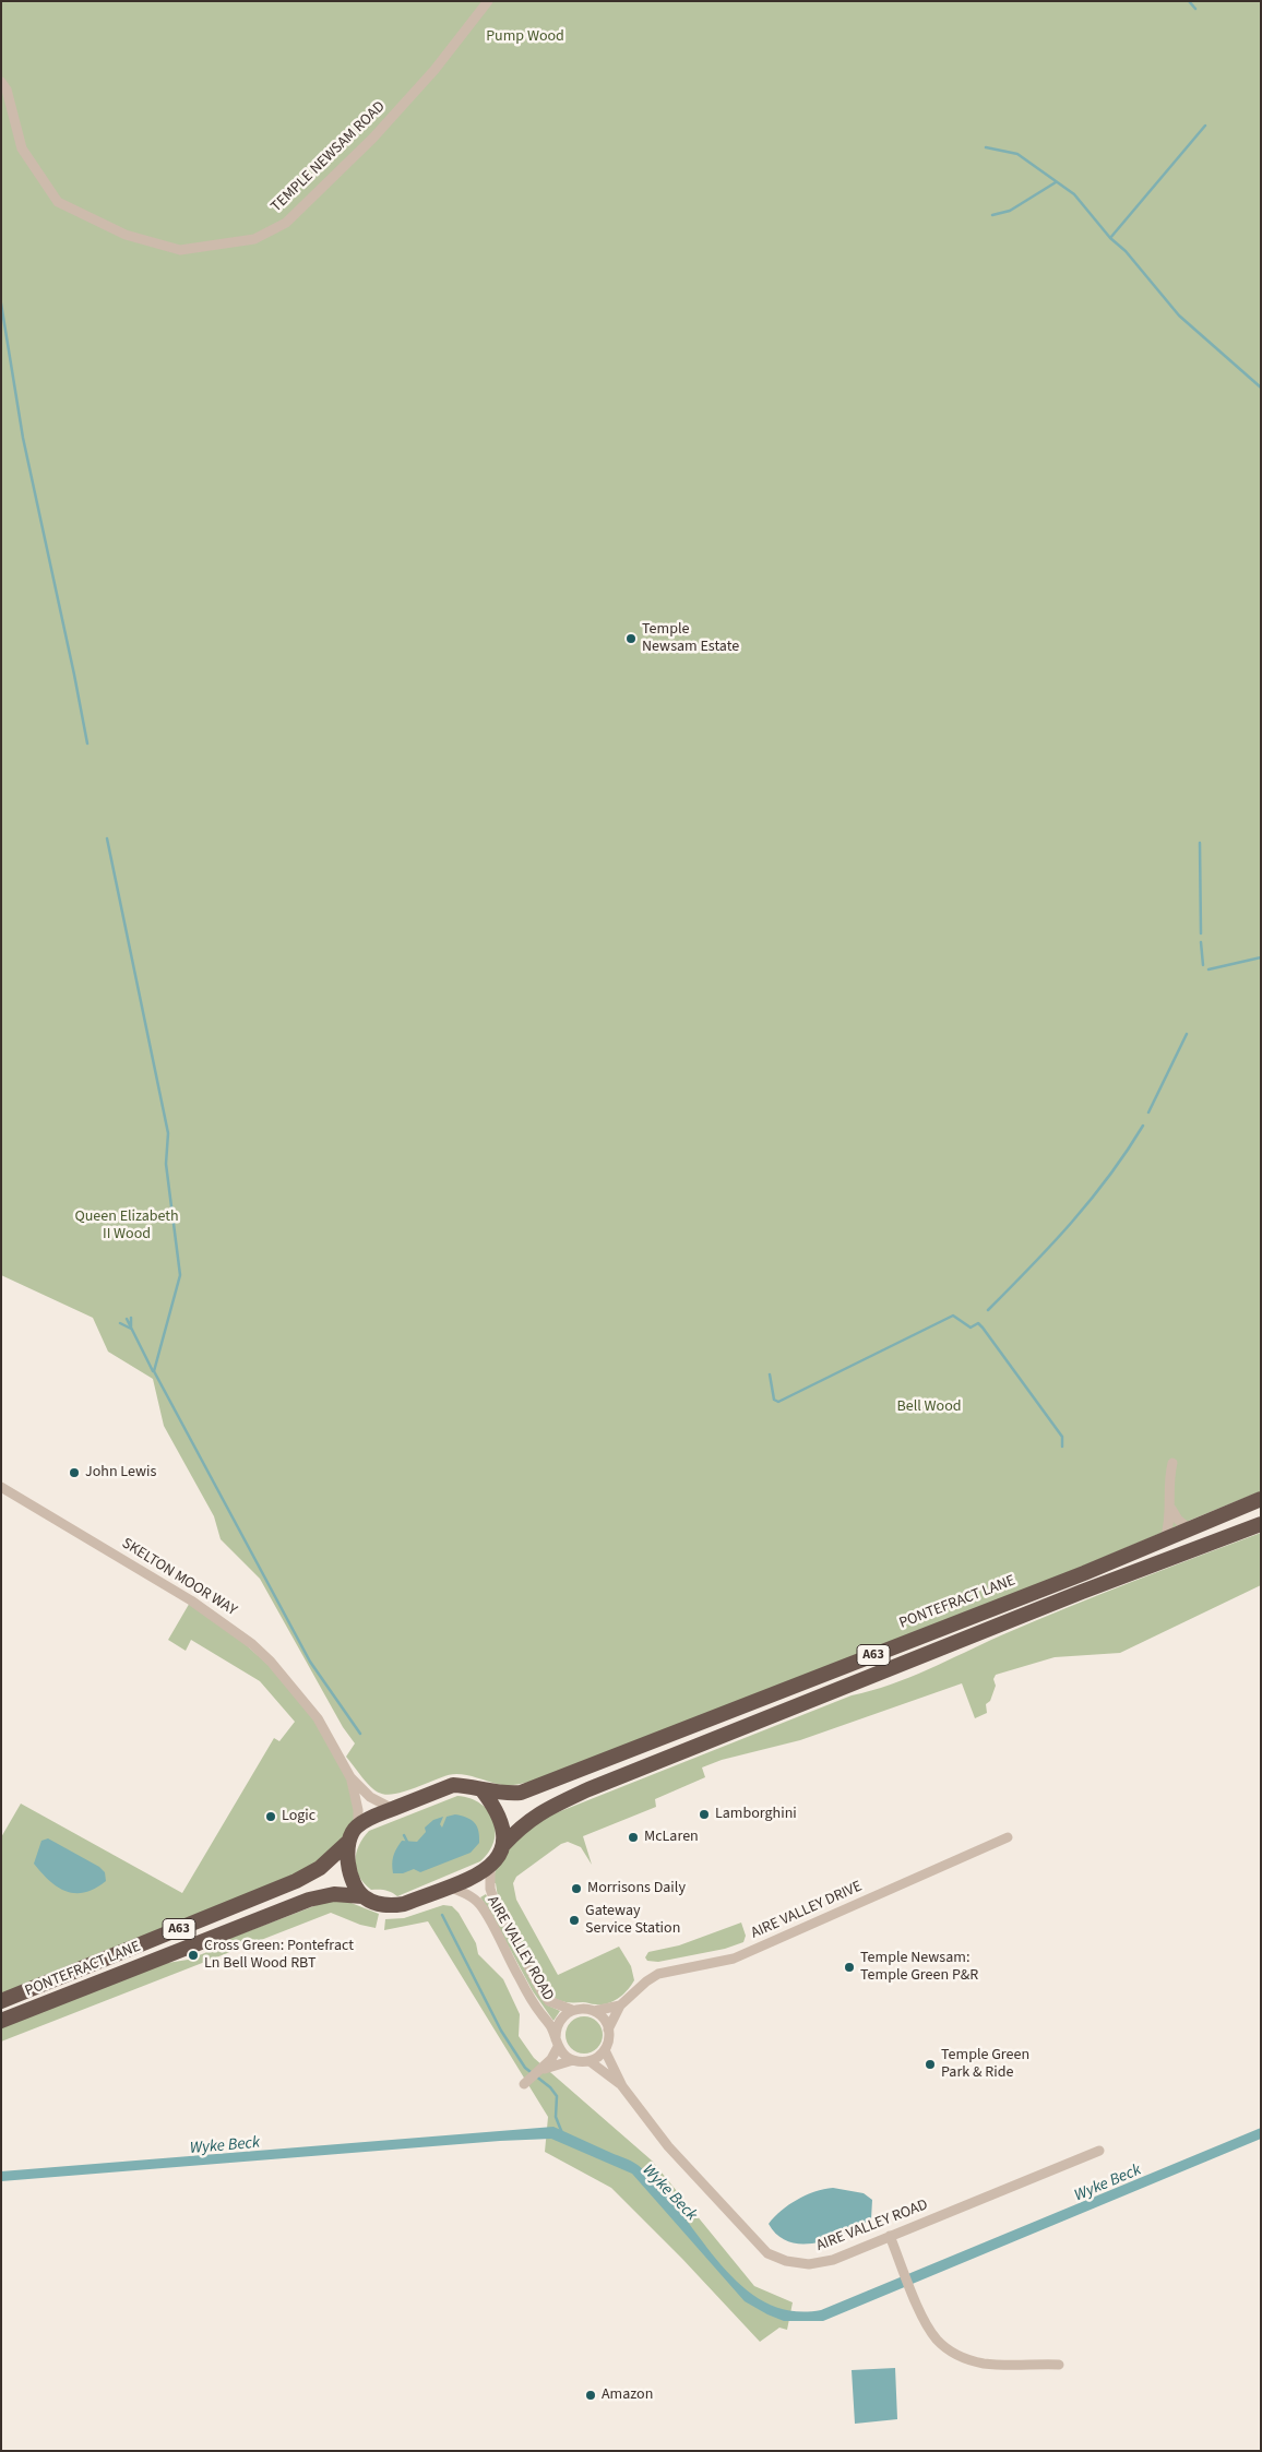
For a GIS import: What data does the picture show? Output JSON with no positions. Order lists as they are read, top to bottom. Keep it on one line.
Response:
{"streets":{"highway":["PONTEFRACT LANE","A63"],"street":["TEMPLE NEWSAM ROAD","SKELTON MOOR WAY","AIRE VALLEY DRIVE","AIRE VALLEY ROAD"]},"crossings":[["SKELTON MOOR WAY","PONTEFRACT LANE"],["SKELTON MOOR WAY","A63"],["SKELTON MOOR WAY","AIRE VALLEY ROAD"],["PONTEFRACT LANE","A63"],["PONTEFRACT LANE","AIRE VALLEY ROAD"],["A63","AIRE VALLEY ROAD"],["AIRE VALLEY DRIVE","AIRE VALLEY ROAD"]],"water":["Wyke Beck"],"parks":["Pump Wood","Queen Elizabeth II Wood","Bell Wood"],"places":["Temple Newsam Estate","John Lewis","Lamborghini","Logic","McLaren","Morrisons Daily","Gateway Service Station","Cross Green: Pontefract Ln Bell Wood RBT","Temple Newsam: Temple Green P&R","Temple Green Park & Ride","Amazon"]}
